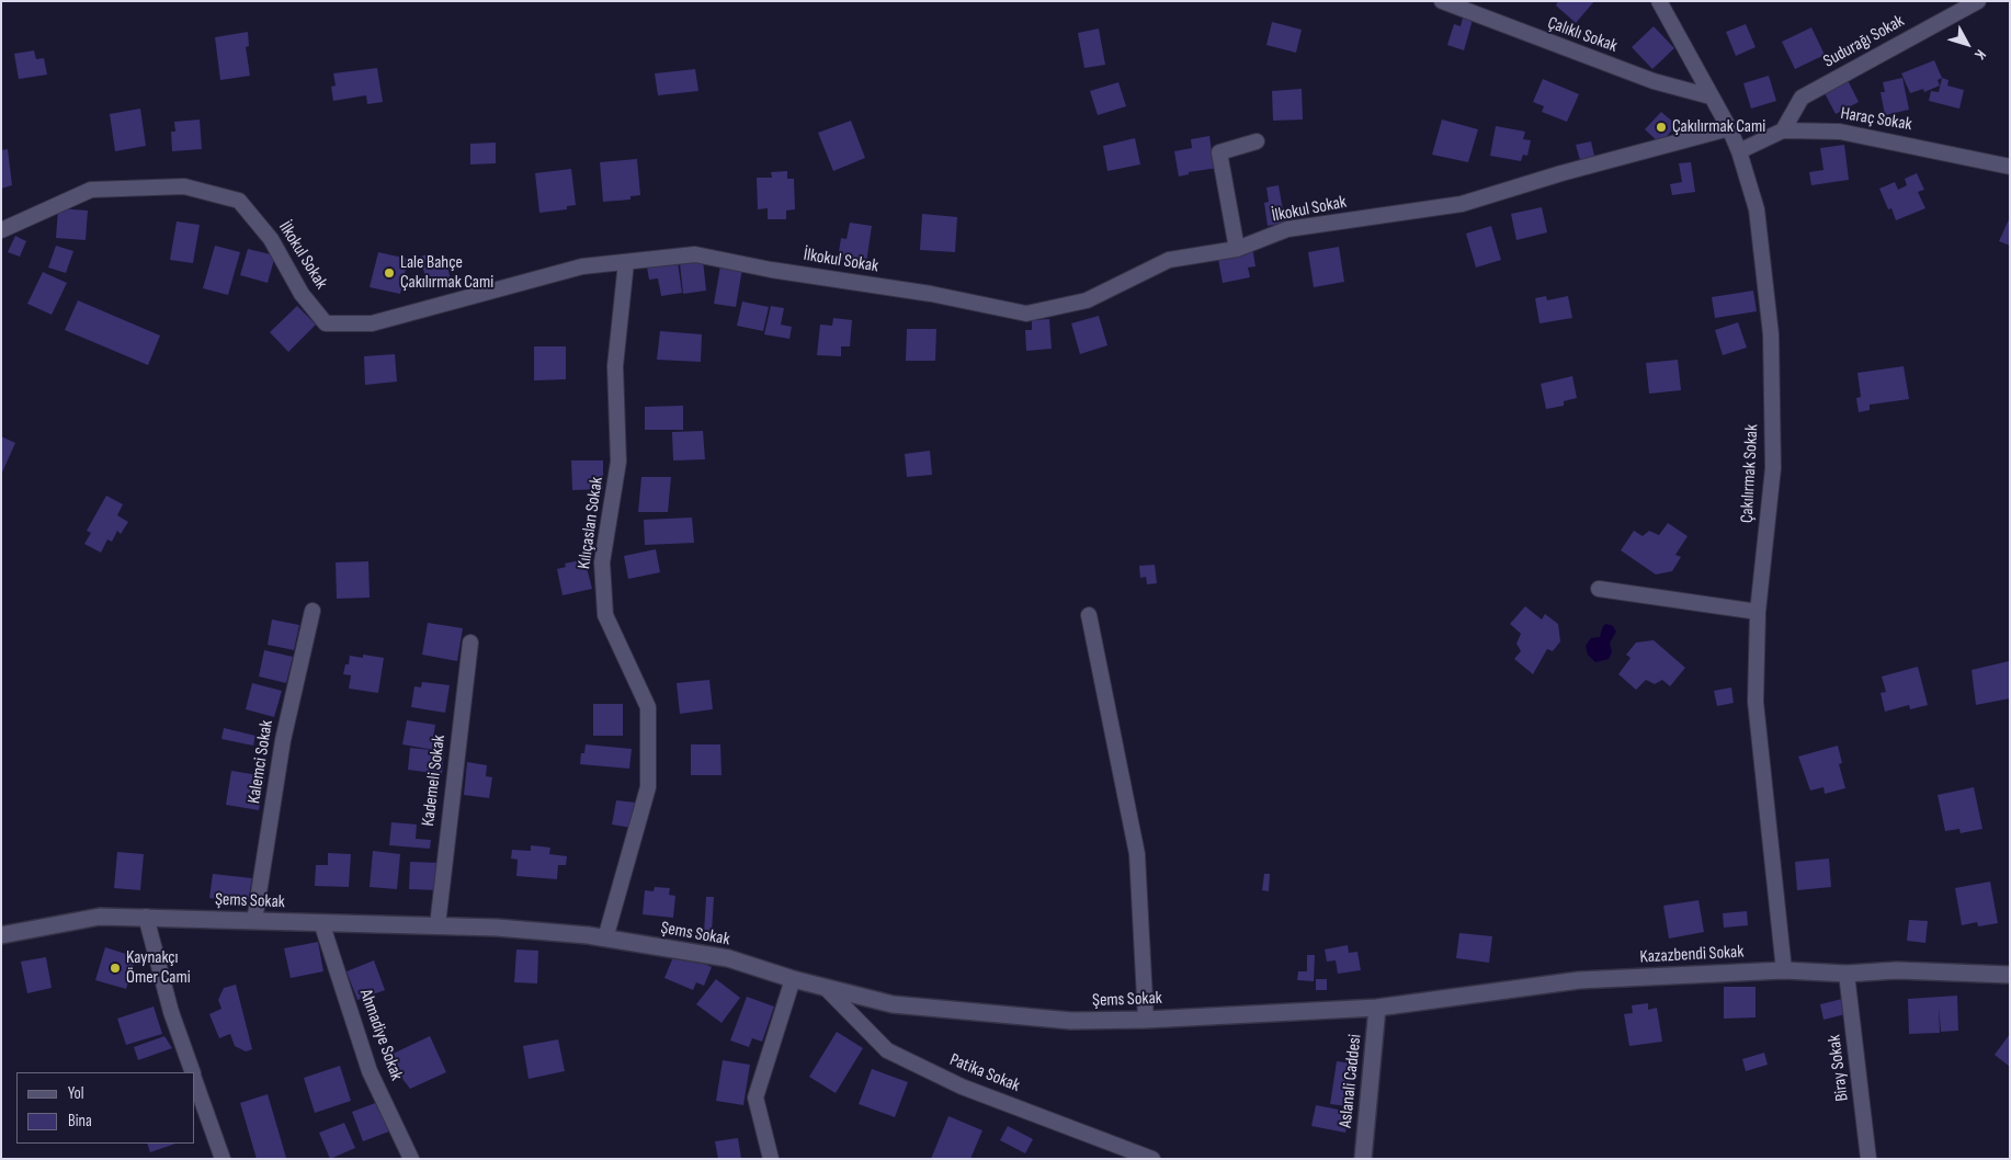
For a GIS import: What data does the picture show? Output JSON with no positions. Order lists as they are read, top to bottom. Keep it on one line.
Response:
{"streets":{"street":["Çalıklı Sokak","Sudurağı Sokak","Haraç Sokak","İlkokul Sokak","Çakılırmak Sokak","Kılıçaslan Sokak","Kalemci Sokak","Kademeli Sokak","Şems Sokak","Kazazbendi Sokak","Ahmadiye Sokak","Biray Sokak","Patika Sokak","Aslanali Caddesi"]},"crossings":[["Çalıklı Sokak","Çakılırmak Sokak"],["Sudurağı Sokak","Haraç Sokak"],["Haraç Sokak","Çakılırmak Sokak"],["İlkokul Sokak","Çakılırmak Sokak"],["İlkokul Sokak","Kılıçaslan Sokak"],["Çakılırmak Sokak","Kazazbendi Sokak"],["Kılıçaslan Sokak","Şems Sokak"],["Kalemci Sokak","Şems Sokak"],["Kademeli Sokak","Şems Sokak"],["Şems Sokak","Kazazbendi Sokak"],["Şems Sokak","Ahmadiye Sokak"],["Şems Sokak","Patika Sokak"],["Şems Sokak","Aslanali Caddesi"],["Kazazbendi Sokak","Biray Sokak"],["Kazazbendi Sokak","Aslanali Caddesi"]],"places":["Çakılırmak Cami","Lale Bahçe Çakılırmak Cami","Kaynakçı Ömer Cami"],"legend":["Yol","Bina"],"north":"bottom right"}
